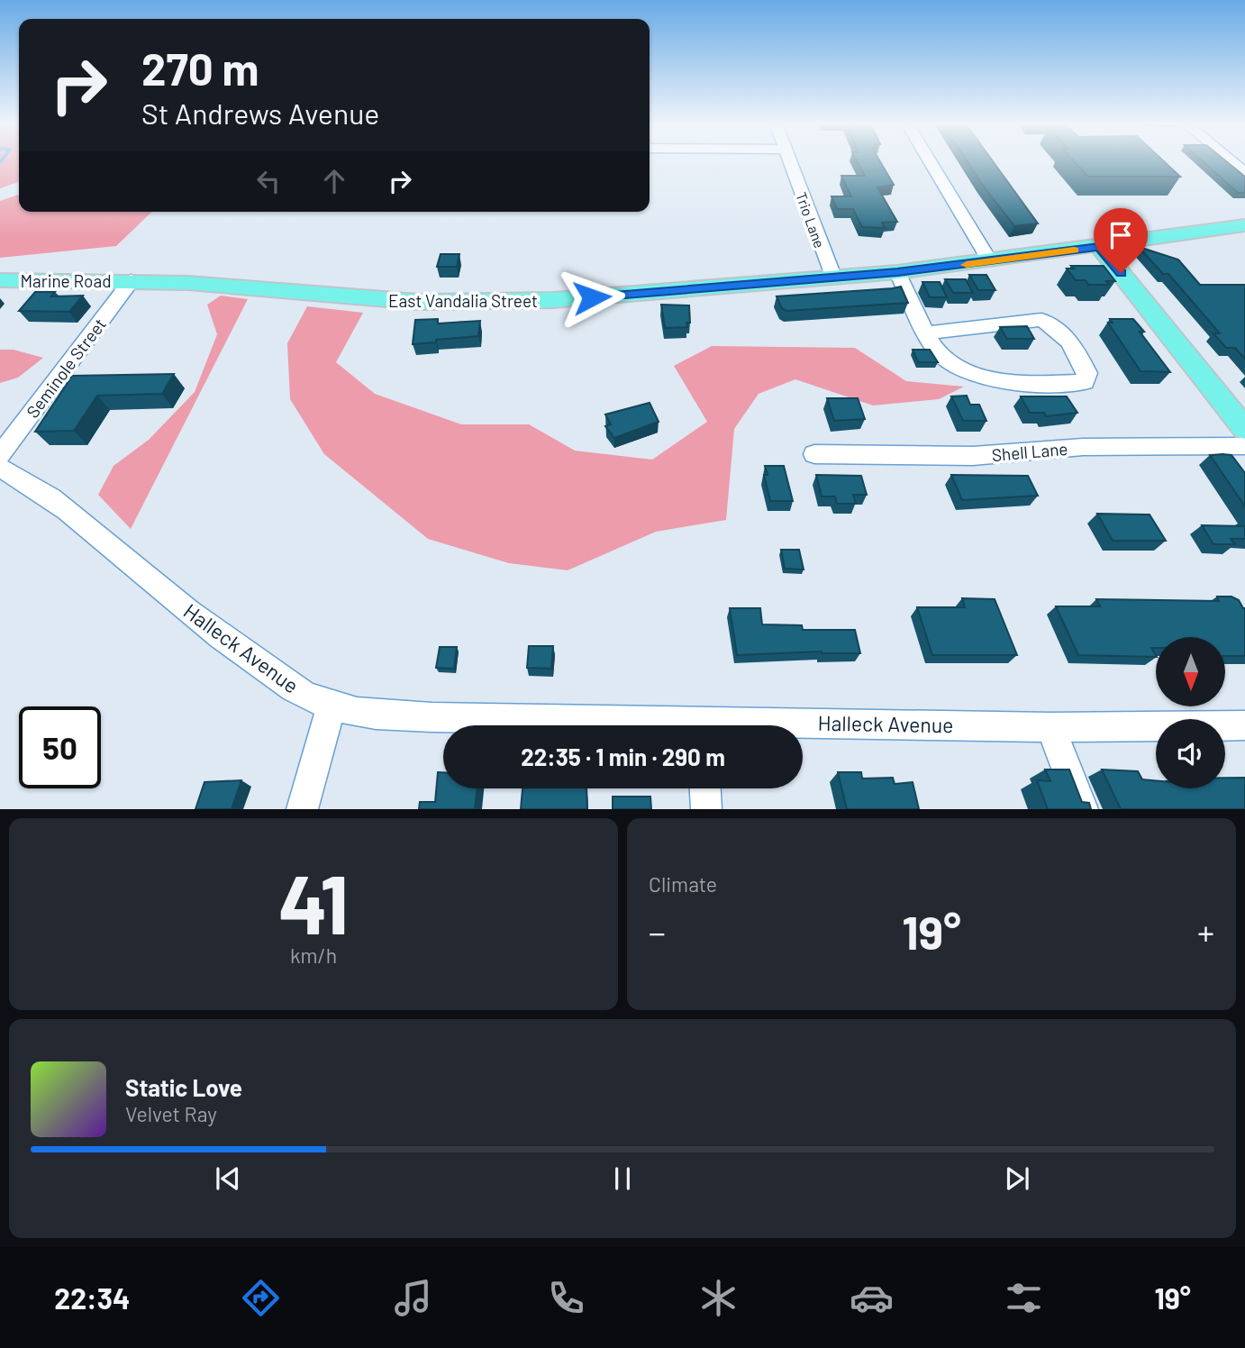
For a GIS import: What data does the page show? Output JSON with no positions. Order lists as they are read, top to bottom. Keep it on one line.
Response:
{"streets":{"main road":["Marine Road","East Vandalia Street"],"street":["Trio Lane","Seminole Street","Shell Lane","Halleck Avenue"]},"crossings":[["Trio Lane","East Vandalia Street"],["Marine Road","East Vandalia Street"],["Marine Road","Seminole Street"],["East Vandalia Street","Seminole Street"]],"north":"bottom","page":{"turn":["270 m","St Andrews Avenue"],"limit":"50","trip":"22:35 · 1 min · 290 m","tile":[["41","km/h"],"Climate"],"heat":["−","19°","+"],"song":["Static Love","Velvet Ray"],"tabs":["22:34","19°"]}}
